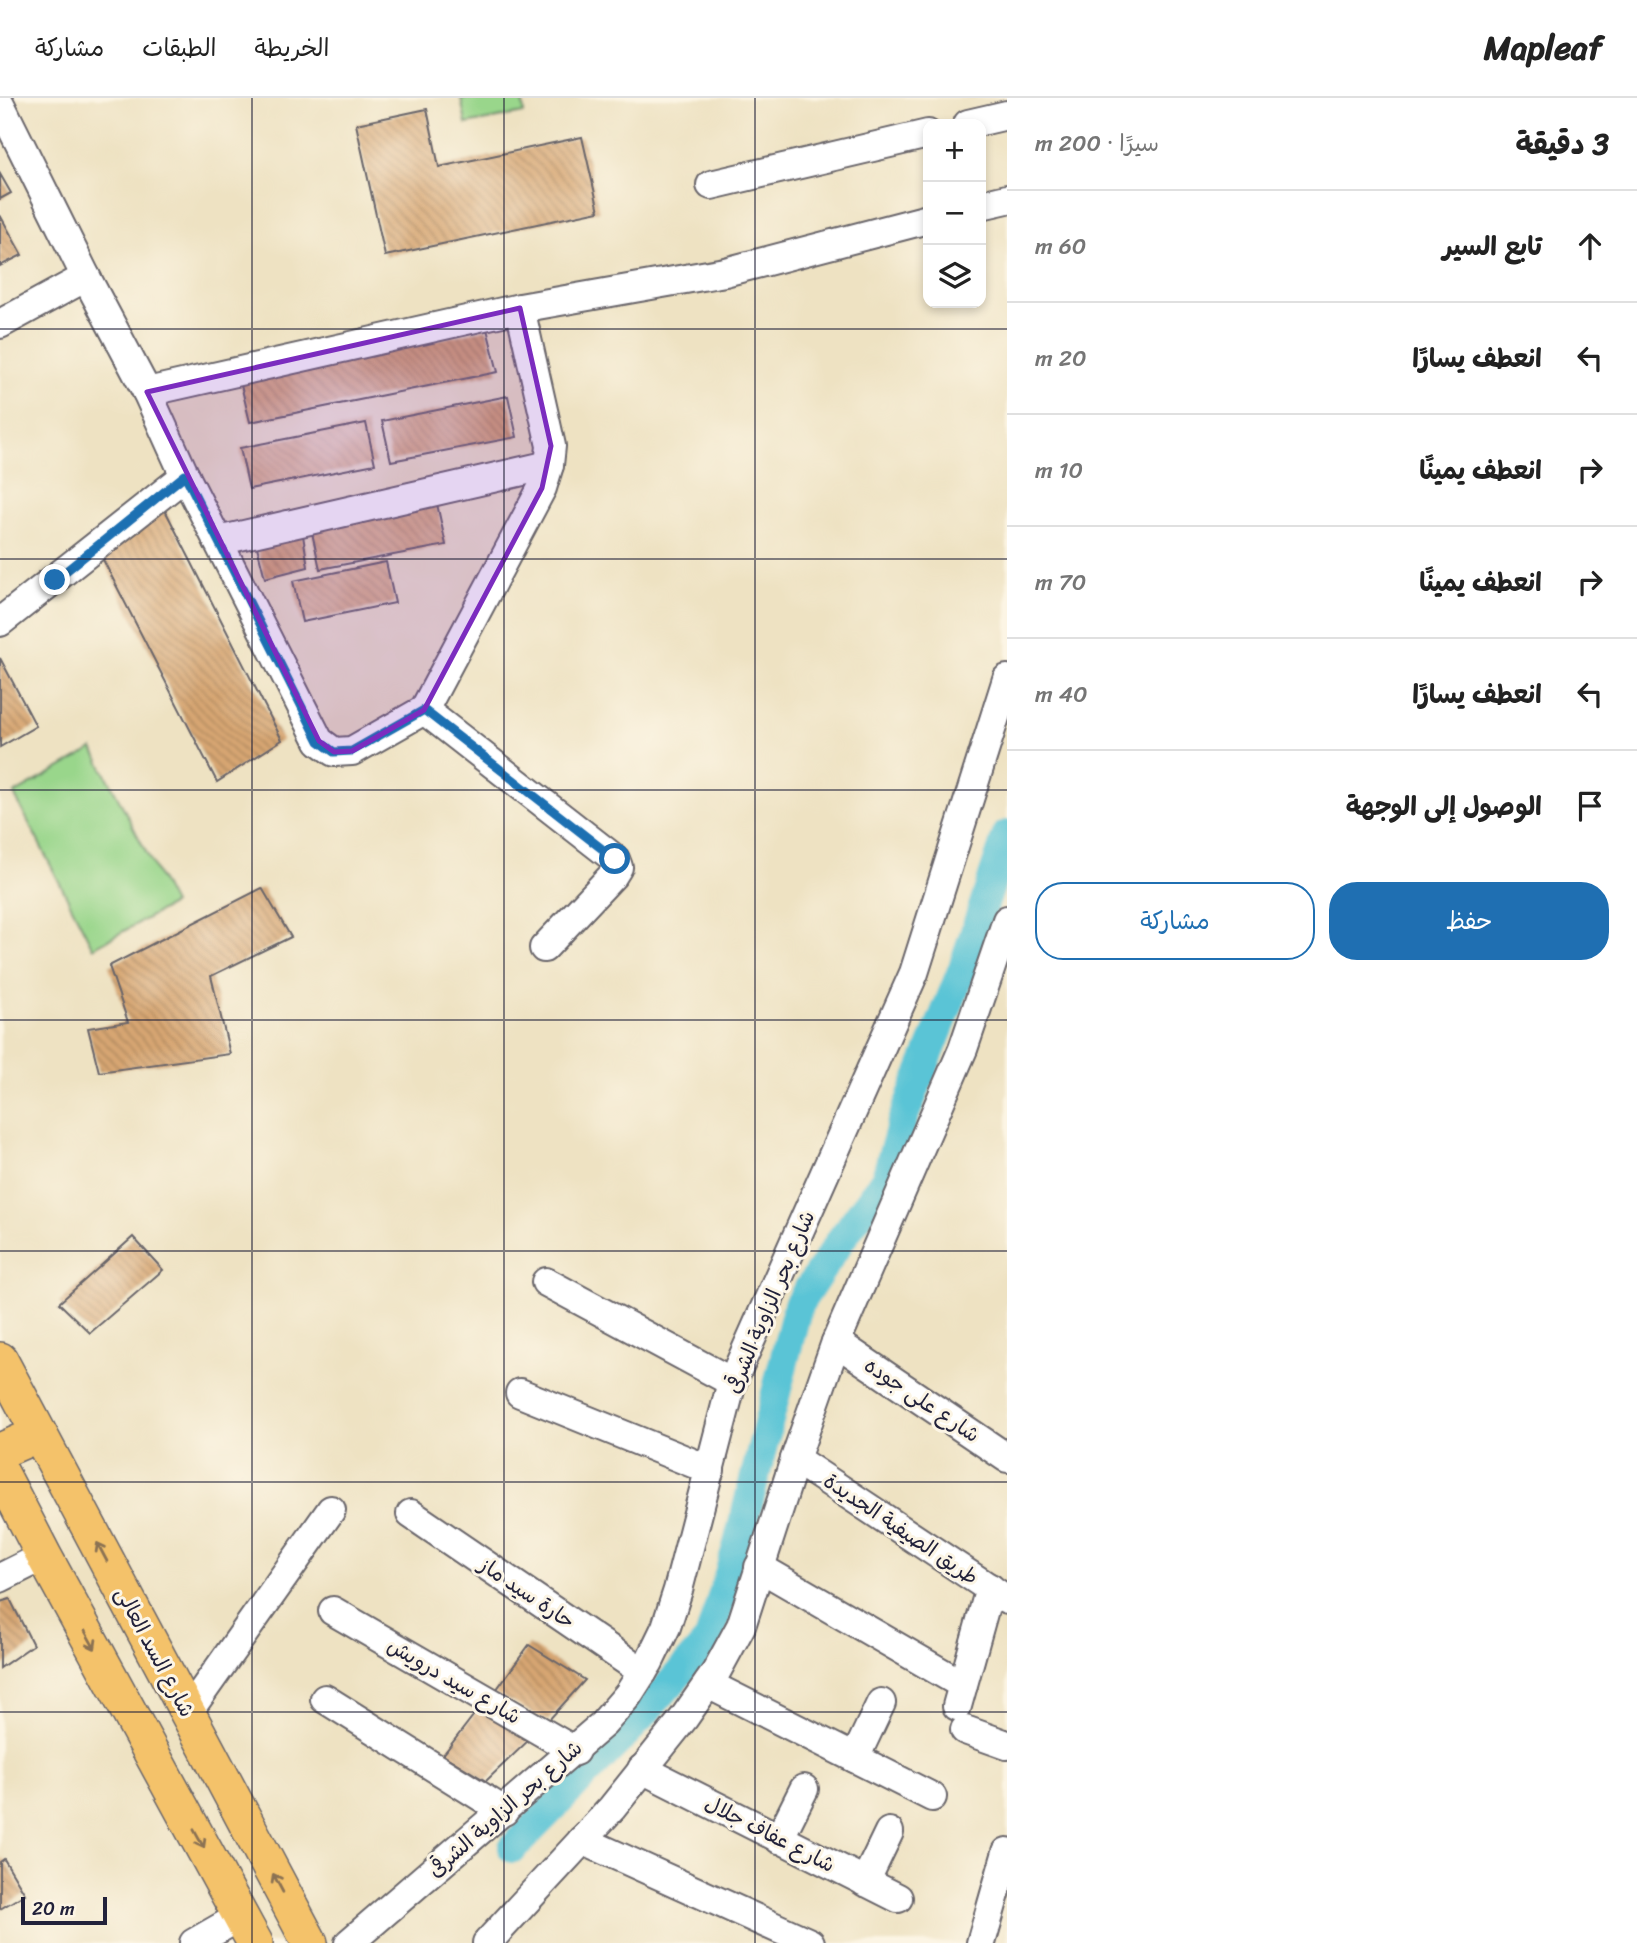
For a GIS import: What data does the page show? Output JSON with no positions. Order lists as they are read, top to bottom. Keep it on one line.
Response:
{"streets":{"main road":["شارع السد العالى"],"street":["شارع بحر الزاوية الشرقى","شارع على جوده","طريق الصيفية الجديدة","حارة سيد ماز","شارع سيد درويش","شارع عفاف جلال"]},"crossings":[["شارع بحر الزاوية الشرقى","حارة سيد ماز"],["شارع بحر الزاوية الشرقى","شارع سيد درويش"]],"scale_bar":"20 m","page":{"header":"Mapleaf","nav":["الخريطة","الطبقات","مشاركة"],"heading":["3 دقيقة","سيرًا · 200 m"],"map_buttons":["+","−"],"list":[["تابع السير","60 m"],["انعطف يسارًا","20 m"],["انعطف يمينًا","10 m"],["انعطف يمينًا","70 m"],["انعطف يسارًا","40 m"],"الوصول إلى الوجهة"],"buttons":["حفظ","مشاركة"],"scale":"20 m"}}
